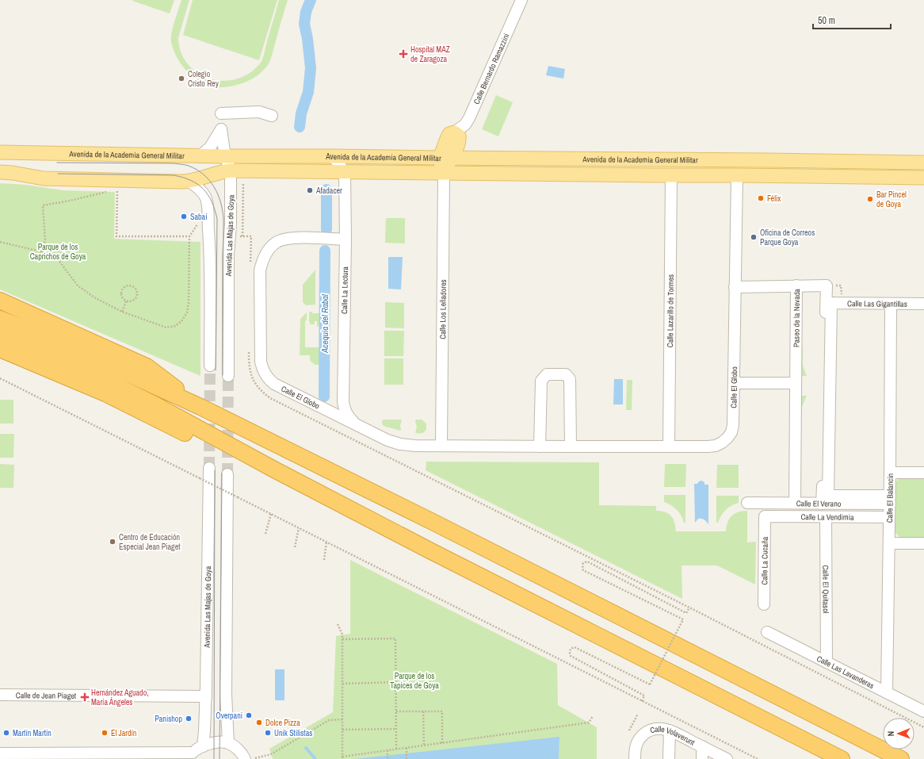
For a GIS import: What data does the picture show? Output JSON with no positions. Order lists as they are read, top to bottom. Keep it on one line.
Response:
{"streets":{"main road":["Calle Bernardo Ramazzini","Avenida de la Academia General Militar"],"street":["Avenida Las Majas de Goya","Calle La Lectura","Calle Las Gigantillas","Calle Los Leñadores","Calle Lazarillo de Tormes","Paseo de la Nevada","Calle El Globo","Calle El Balancín","Calle El Verano","Calle La Vendimia","Calle La Cucaña","Calle El Quitasol","Calle Las Lavanderas","Calle de Jean Piaget","Calle Volaverunt"]},"crossings":[["Calle Bernardo Ramazzini","Avenida de la Academia General Militar"],["Calle Bernardo Ramazzini","Calle Los Leñadores"],["Avenida de la Academia General Militar","Avenida Las Majas de Goya"],["Avenida de la Academia General Militar","Calle La Lectura"],["Avenida de la Academia General Militar","Calle Los Leñadores"],["Avenida de la Academia General Militar","Calle Lazarillo de Tormes"],["Avenida de la Academia General Militar","Calle El Globo"],["Avenida Las Majas de Goya","Calle de Jean Piaget"],["Calle La Lectura","Calle El Globo"],["Calle Las Gigantillas","Paseo de la Nevada"],["Calle Las Gigantillas","Calle El Balancín"],["Calle Las Gigantillas","Calle El Verano"],["Calle Los Leñadores","Calle El Globo"],["Calle Lazarillo de Tormes","Calle El Globo"],["Paseo de la Nevada","Calle El Verano"],["Calle El Balancín","Calle El Verano"],["Calle El Balancín","Calle La Vendimia"],["Calle El Balancín","Calle Las Lavanderas"],["Calle La Vendimia","Calle La Cucaña"],["Calle La Vendimia","Calle El Quitasol"],["Calle El Quitasol","Calle Las Lavanderas"]],"water":["Acequia del Rabal"],"parks":["Parque de los Caprichos de Goya","Parque de los Tapices de Goya"],"places":{"health":["Hospital MAZ de Zaragoza","Hernández Aguado, María Ángeles"],"other":["Colegio Cristo Rey","Afadacer","Félix","Bar Pincel de Goya","Sabai","Oficina de Correos Parque Goya","Centro de Educación Especial Jean Piaget","Overpani","Panishop","Dolce Pizza","Martín Martín","El Jardín","Unik Stilistas"]},"scale_bar":"50 m","north":"left"}
